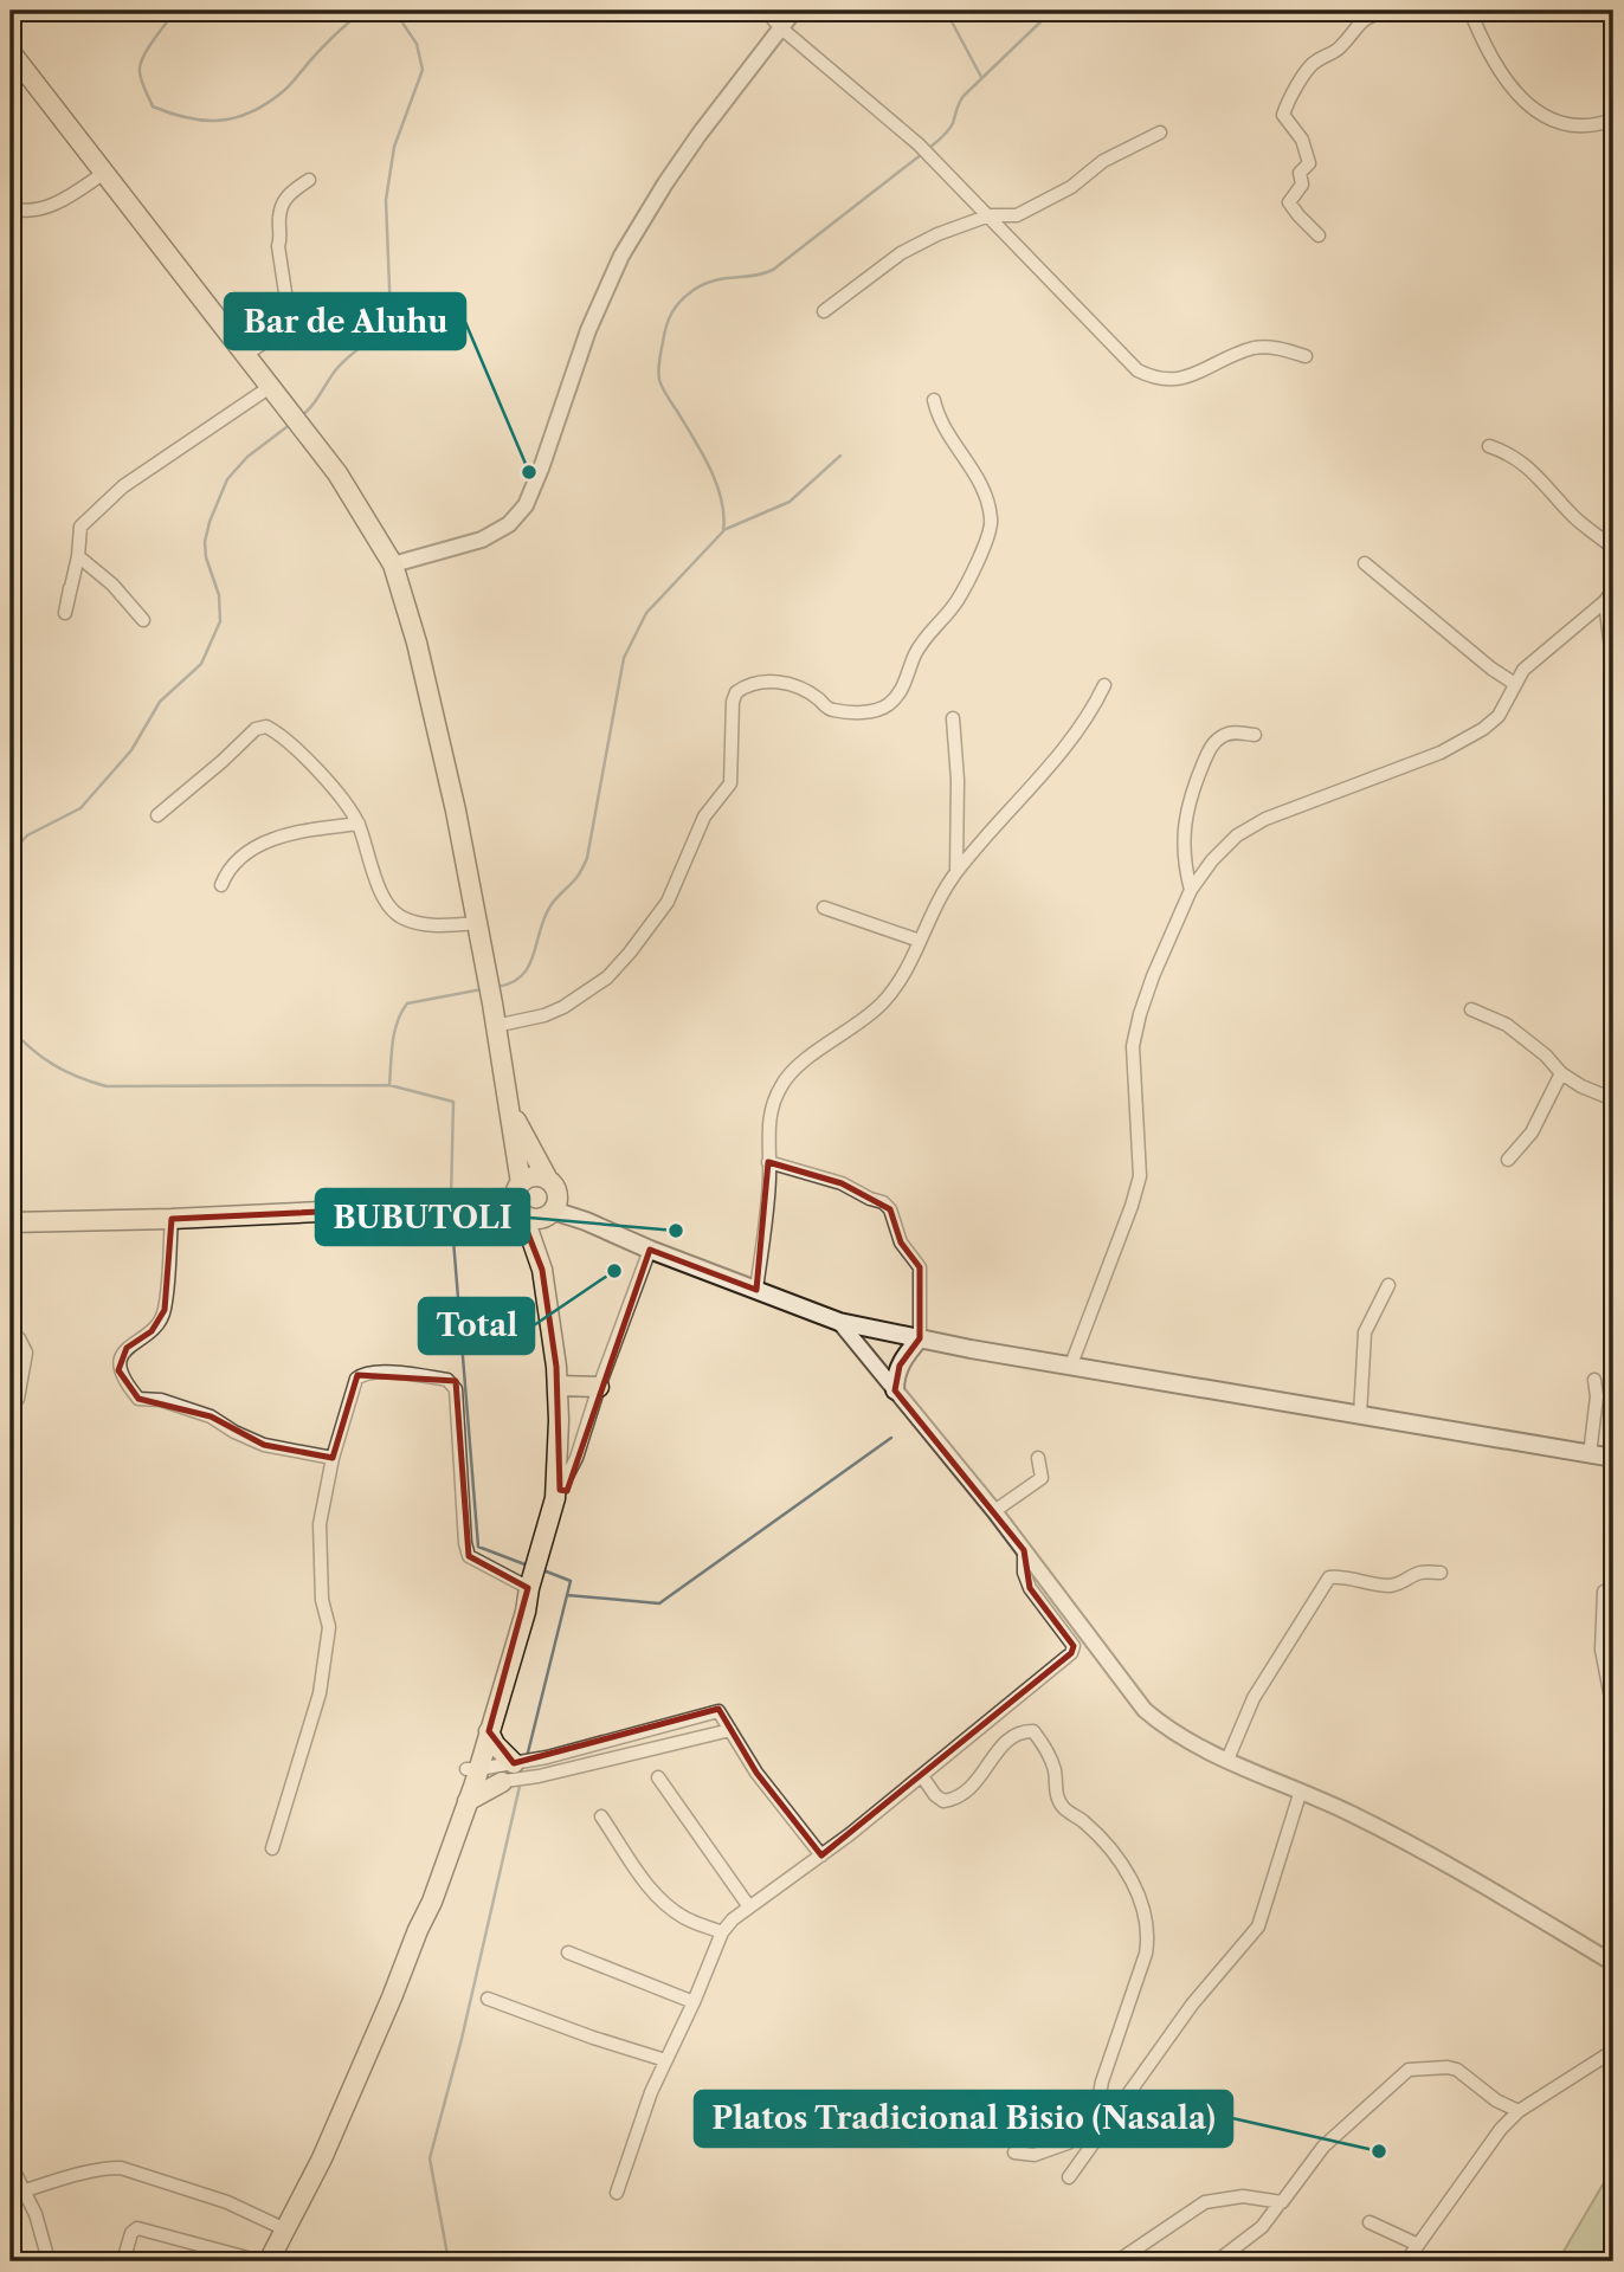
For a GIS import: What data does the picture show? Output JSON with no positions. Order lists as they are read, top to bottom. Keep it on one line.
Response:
{"places":["Bar de Aluhu","BUBUTOLI","Total","Platos Tradicional Bisio (Nasala)"]}
